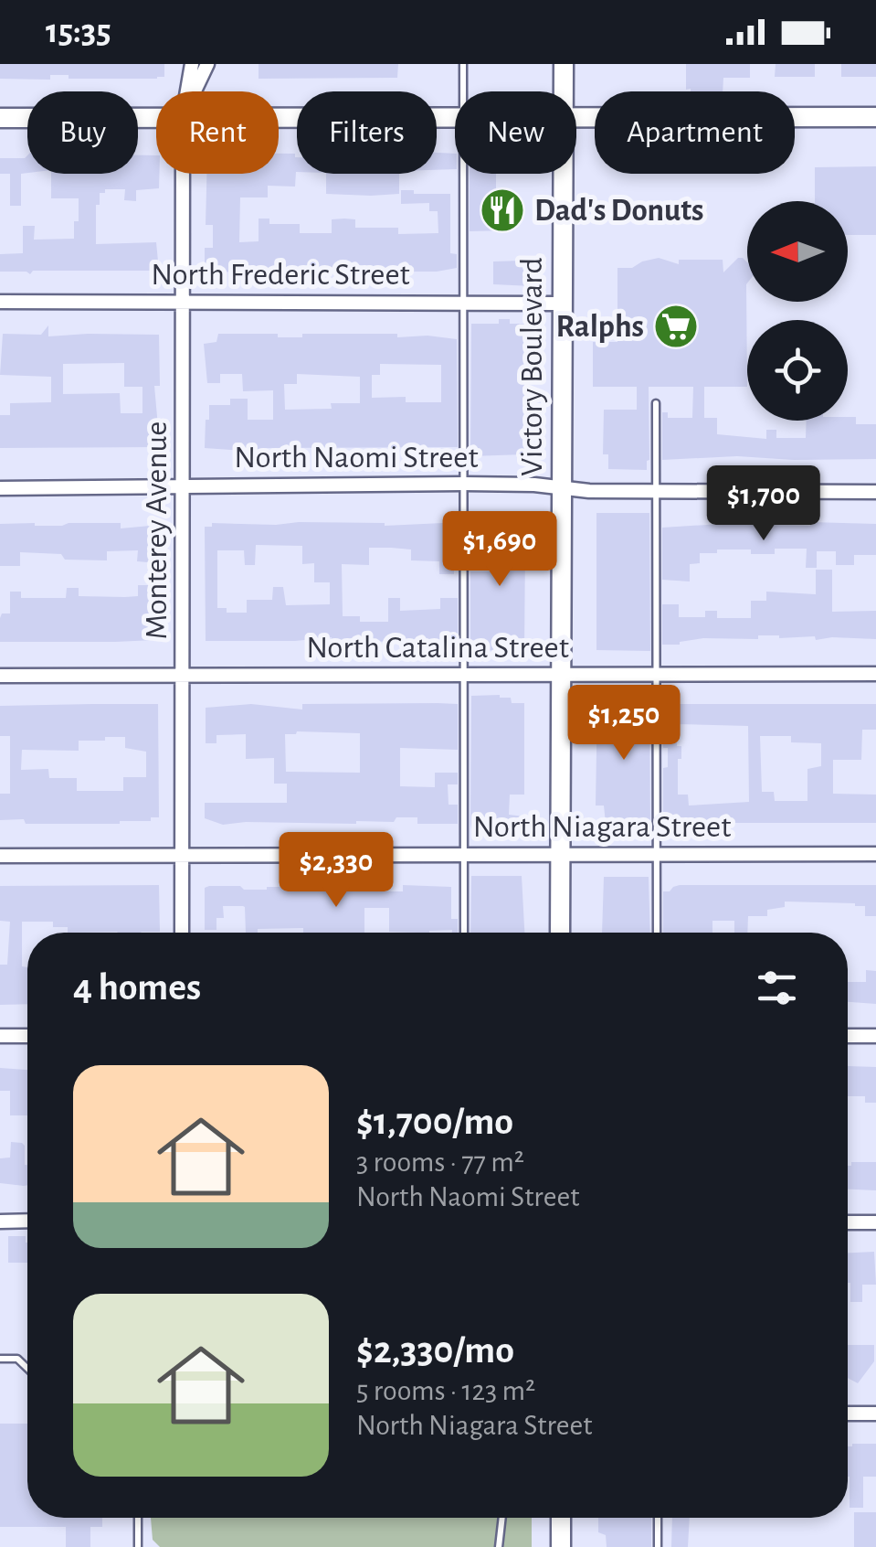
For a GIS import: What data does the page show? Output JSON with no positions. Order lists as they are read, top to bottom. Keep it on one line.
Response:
{"streets":{"main road":["Victory Boulevard"],"street":["North Frederic Street","North Naomi Street","Monterey Avenue","North Catalina Street","North Niagara Street"]},"crossings":[["North Frederic Street","Victory Boulevard"],["North Frederic Street","Monterey Avenue"],["Victory Boulevard","North Naomi Street"],["Victory Boulevard","North Catalina Street"],["Victory Boulevard","North Niagara Street"],["North Naomi Street","Monterey Avenue"],["Monterey Avenue","North Catalina Street"],["Monterey Avenue","North Niagara Street"]],"places":{"restaurant":["Dad's Donuts"],"supermarket":["Ralphs"]},"north":"left","page":{"status":"15:35","chip":["Buy","Rent","Filters","New","Apartment"],"price":["$1,700","$1,690","$1,250","$2,330"],"heading":"4 homes","list":[{"name":"$1,700/mo","note":"3 rooms · 77 m² · North Naomi Street"},{"name":"$2,330/mo","note":"5 rooms · 123 m² · North Niagara Street"}]}}
